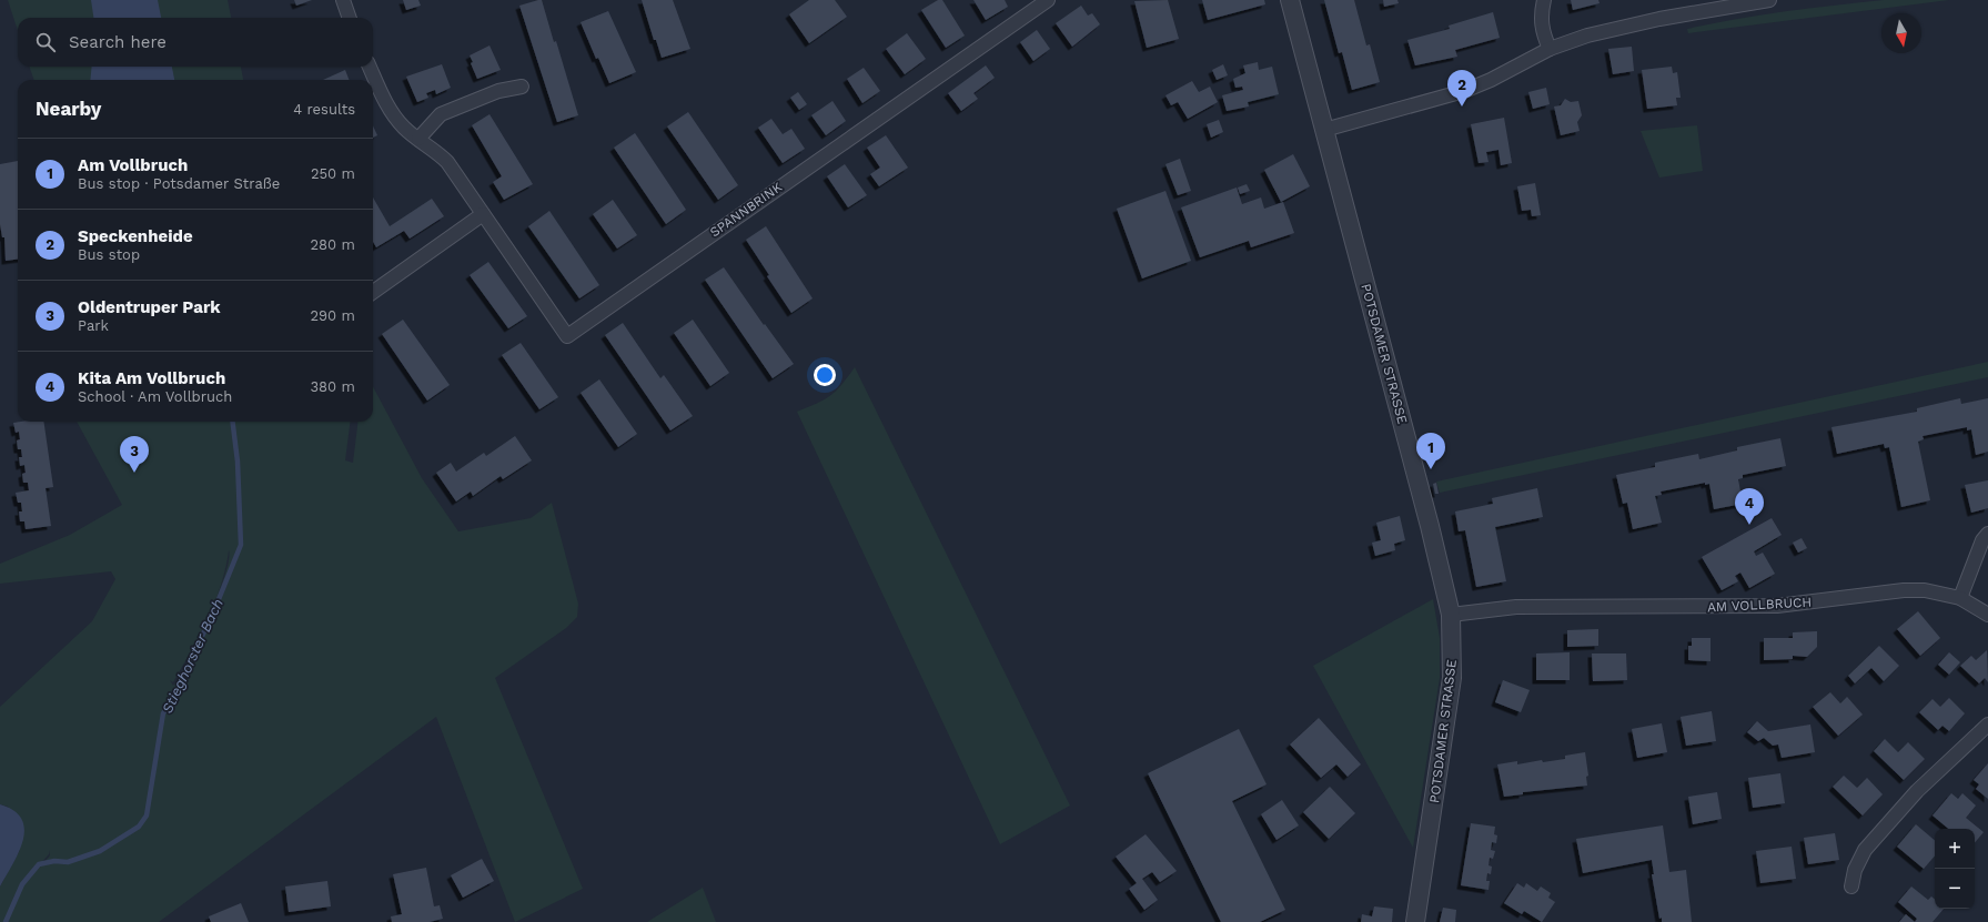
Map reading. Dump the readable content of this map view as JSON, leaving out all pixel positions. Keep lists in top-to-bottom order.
{
  "streets": {
    "street": ["SPANNBRINK", "POTSDAMER STRASSE", "AM VOLLBRUCH"]
  },
  "crossings": [
    ["POTSDAMER STRASSE", "AM VOLLBRUCH"]
  ],
  "water": ["Stieghorster Bach"],
  "north": "bottom",
  "page": {
    "search": "Search here",
    "pins": [
      "2",
      "1",
      "3",
      "4"
    ],
    "heading": ["Nearby", "4 results"],
    "list": [
      {
        "mark": "1",
        "name": "Am Vollbruch",
        "note": "Bus stop · Potsdamer Straße",
        "value": "250 m"
      },
      {
        "mark": "2",
        "name": "Speckenheide",
        "note": "Bus stop",
        "value": "280 m"
      },
      {
        "mark": "3",
        "name": "Oldentruper Park",
        "note": "Park",
        "value": "290 m"
      },
      {
        "mark": "4",
        "name": "Kita Am Vollbruch",
        "note": "School · Am Vollbruch",
        "value": "380 m"
      }
    ],
    "map_buttons": ["+", "−"]
  }
}
